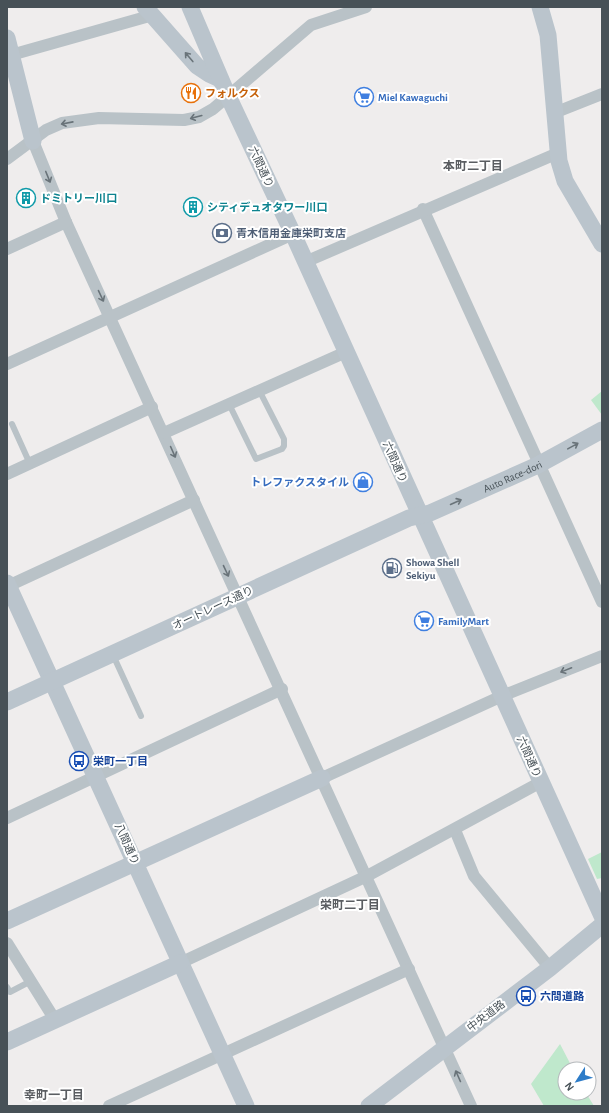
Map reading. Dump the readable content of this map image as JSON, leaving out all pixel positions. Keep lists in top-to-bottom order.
{
  "streets": {
    "street": [
      "六間通り",
      "Auto Race-dori",
      "オートレース通り",
      "八間通り",
      "中央道路"
    ]
  },
  "crossings": [
    ["六間通り", "Auto Race-dori"],
    ["六間通り", "オートレース通り"],
    ["Auto Race-dori", "オートレース通り"],
    ["オートレース通り", "八間通り"]
  ],
  "one_way": ["Auto Race-dori"],
  "districts": ["本町二丁目", "栄町二丁目", "幸町一丁目"],
  "places": {
    "restaurant": ["フォルクス"],
    "supermarket": ["Miel Kawaguchi", "FamilyMart"],
    "building": ["ドミトリー川口", "シティデュオタワー川口"],
    "bank": ["青木信用金庫栄町支店"],
    "shop": ["トレファクスタイル"],
    "fuel station": ["Showa Shell Sekiyu"],
    "bus stop": ["栄町一丁目", "六間道路"]
  },
  "north": "bottom left"
}
